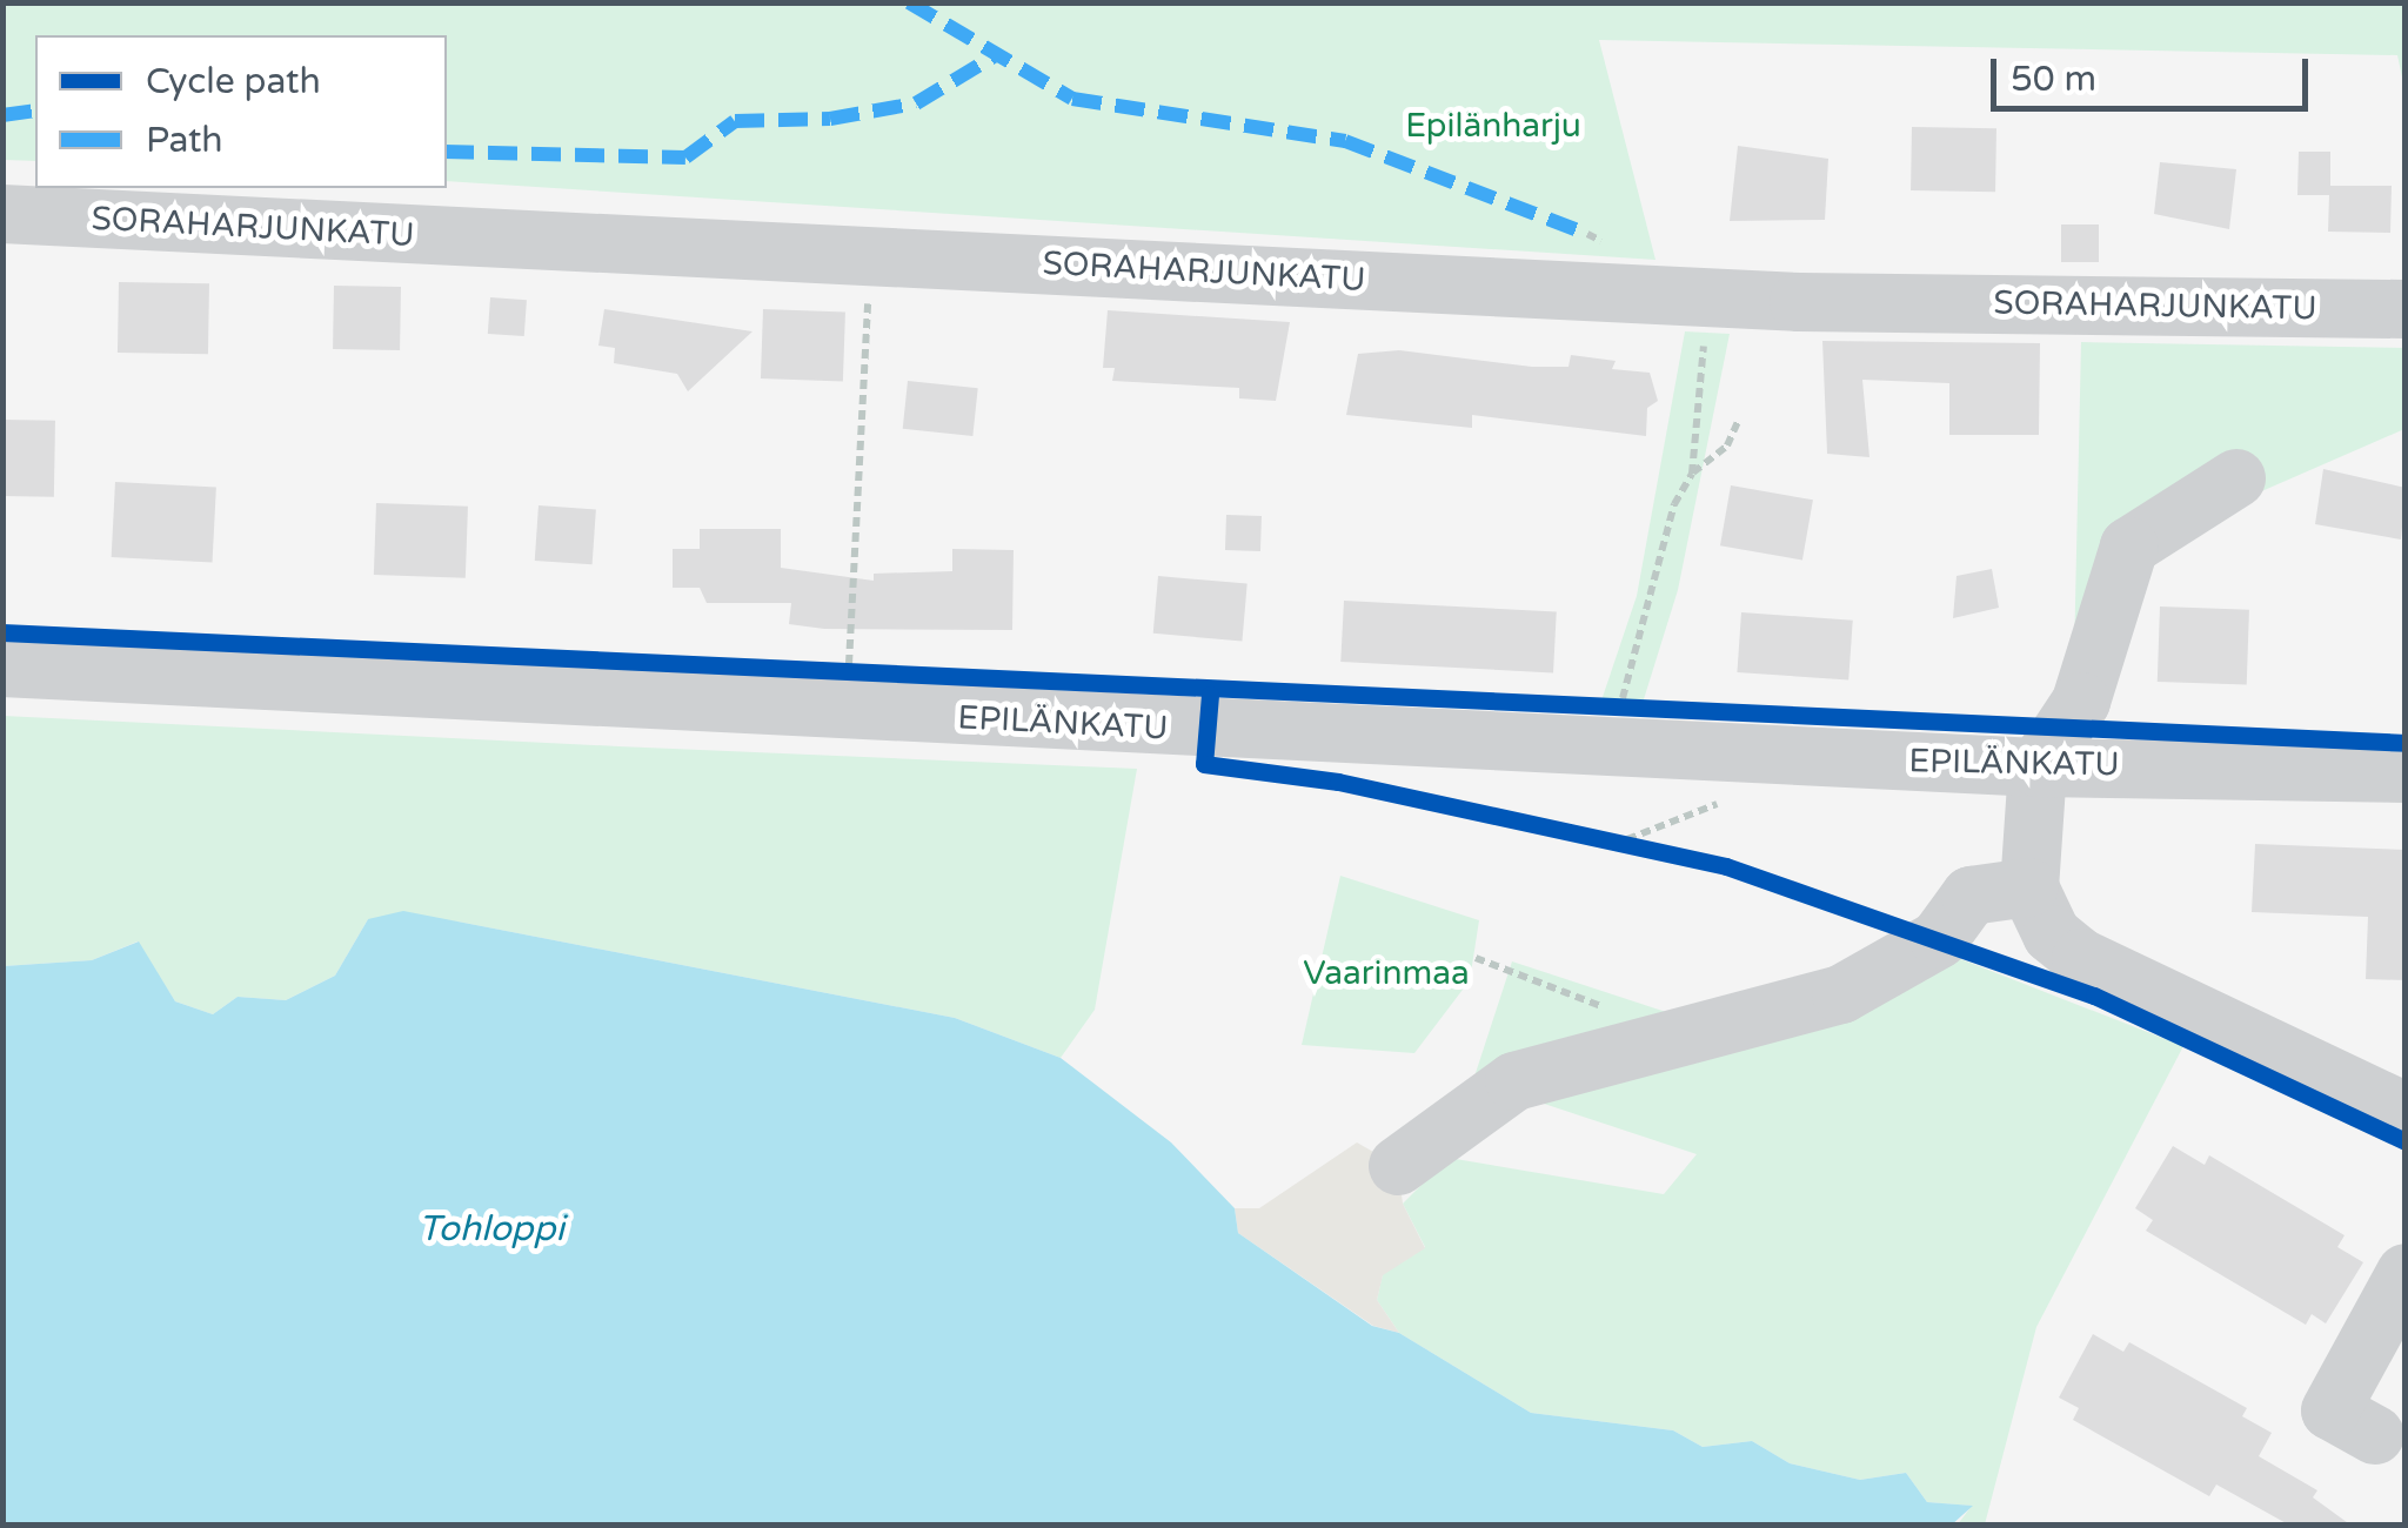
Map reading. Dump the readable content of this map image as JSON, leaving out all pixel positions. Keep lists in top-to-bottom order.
{
  "streets": {
    "street": ["SORAHARJUNKATU", "EPILÄNKATU"]
  },
  "water": ["Tohloppi"],
  "parks": ["Epilänharju", "Vaarinmaa"],
  "legend": ["Cycle path", "Path"],
  "scale_bar": "50 m"
}
